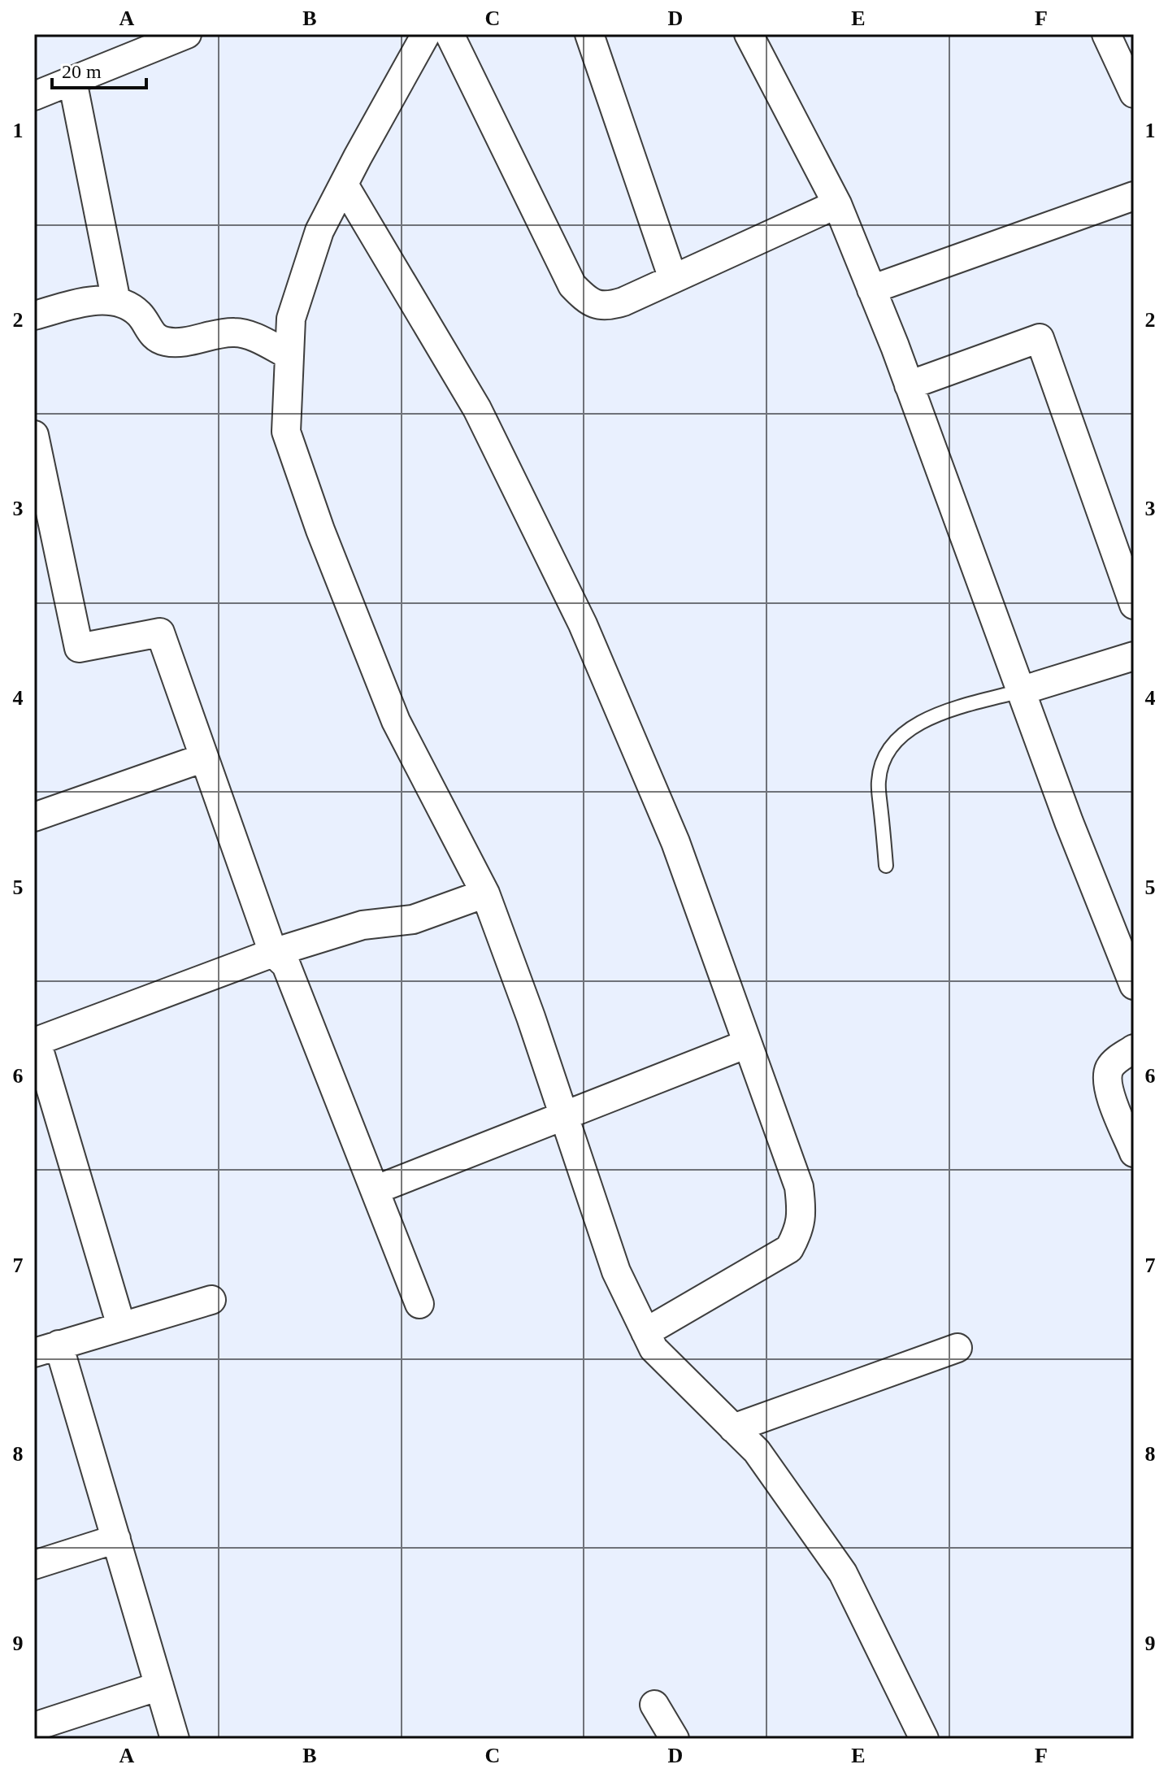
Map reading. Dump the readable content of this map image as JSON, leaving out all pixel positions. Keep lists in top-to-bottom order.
{
  "scale_bar": "20 m",
  "grid": {
    "columns": [
      "A",
      "B",
      "C",
      "D",
      "E",
      "F"
    ],
    "rows": [
      "1",
      "2",
      "3",
      "4",
      "5",
      "6",
      "7",
      "8",
      "9"
    ]
  }
}
